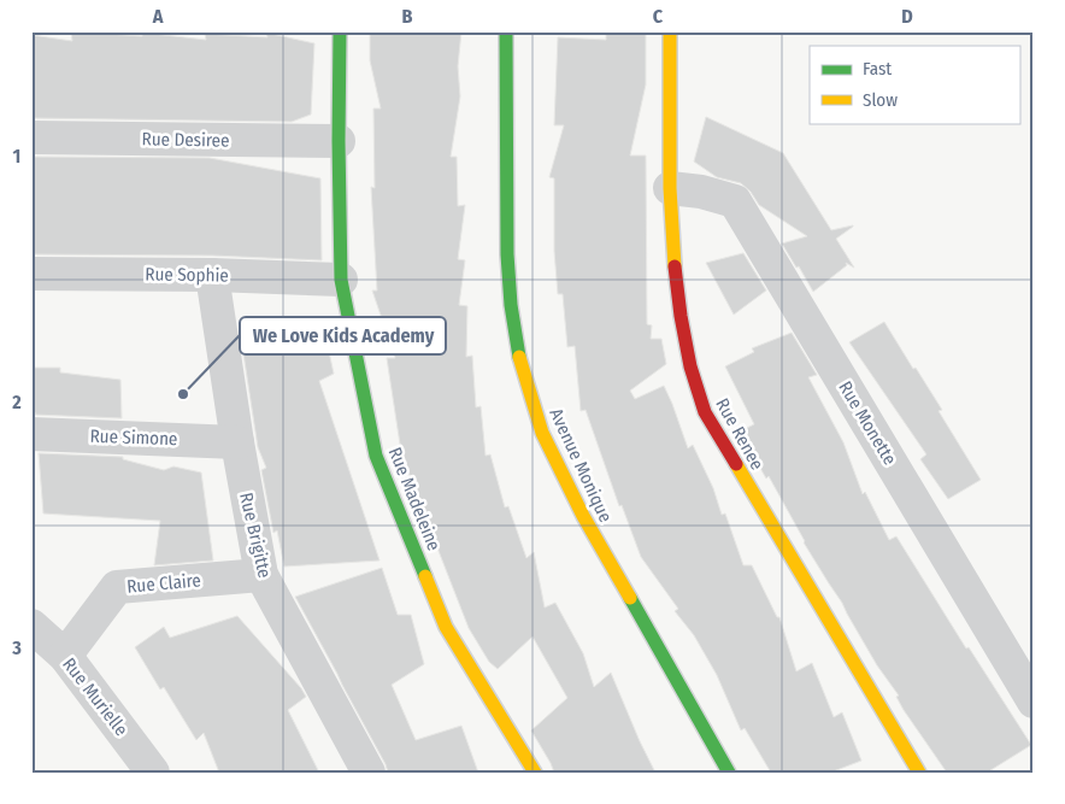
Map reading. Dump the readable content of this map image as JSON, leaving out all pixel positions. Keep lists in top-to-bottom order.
{
  "streets": {
    "street": [
      "Rue Desiree",
      "Rue Sophie",
      "Rue Monette",
      "Rue Renee",
      "Rue Simone",
      "Avenue Monique",
      "Rue Madeleine",
      "Rue Brigitte",
      "Rue Claire",
      "Rue Murielle"
    ]
  },
  "crossings": [
    ["Rue Desiree", "Rue Madeleine"],
    ["Rue Sophie", "Rue Madeleine"],
    ["Rue Sophie", "Rue Brigitte"],
    ["Rue Monette", "Rue Renee"],
    ["Rue Simone", "Rue Brigitte"],
    ["Rue Brigitte", "Rue Claire"],
    ["Rue Claire", "Rue Murielle"]
  ],
  "places": ["We Love Kids Academy"],
  "legend": ["Fast", "Slow"],
  "grid": {
    "columns": [
      "A",
      "B",
      "C",
      "D"
    ],
    "rows": ["1", "2", "3"]
  }
}
